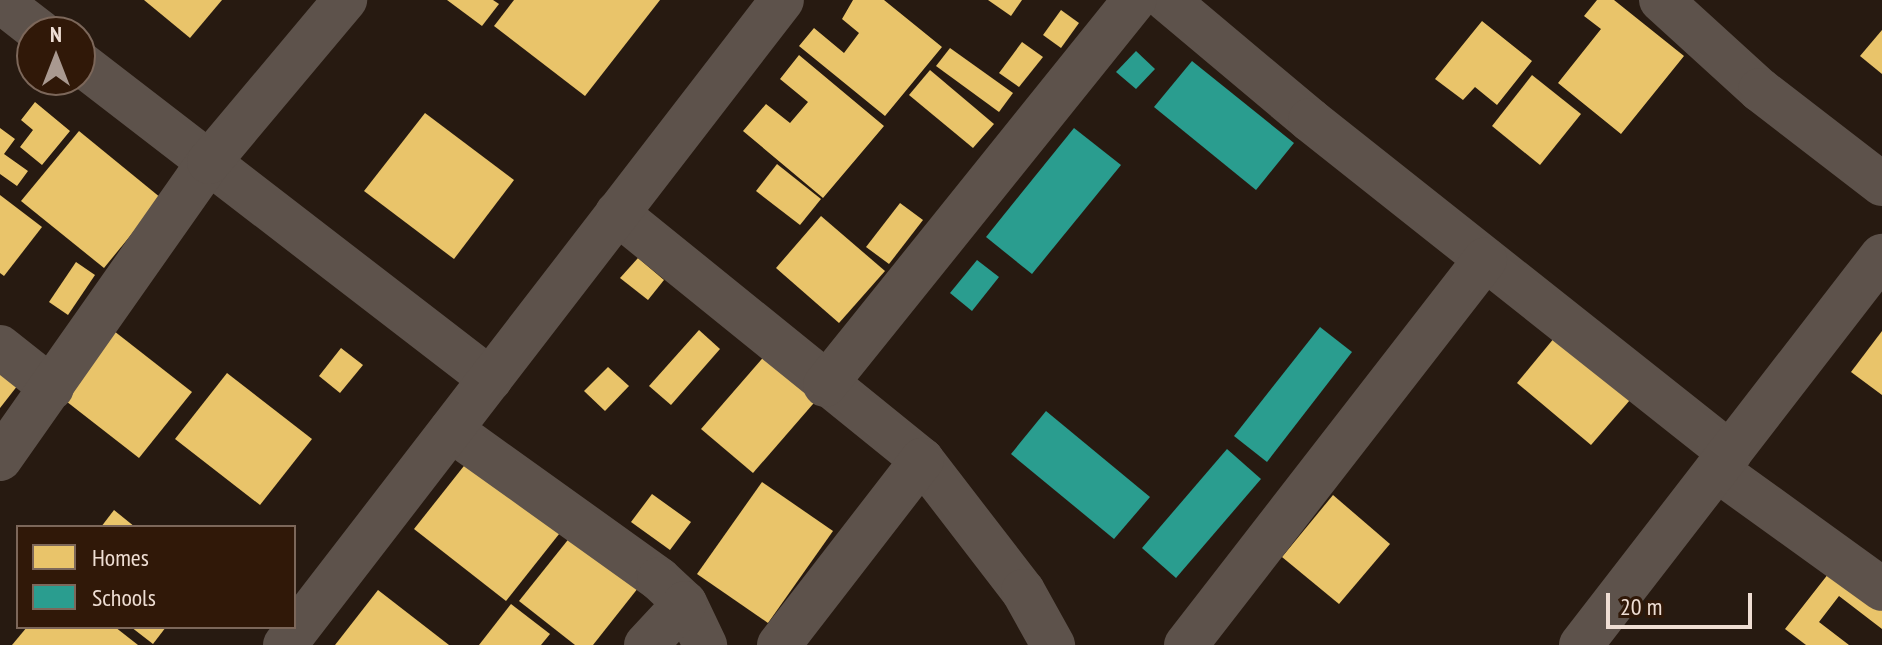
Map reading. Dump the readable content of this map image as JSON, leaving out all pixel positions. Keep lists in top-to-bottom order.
{
  "legend": ["Homes", "Schools"],
  "scale_bar": "20 m",
  "north": "top"
}
